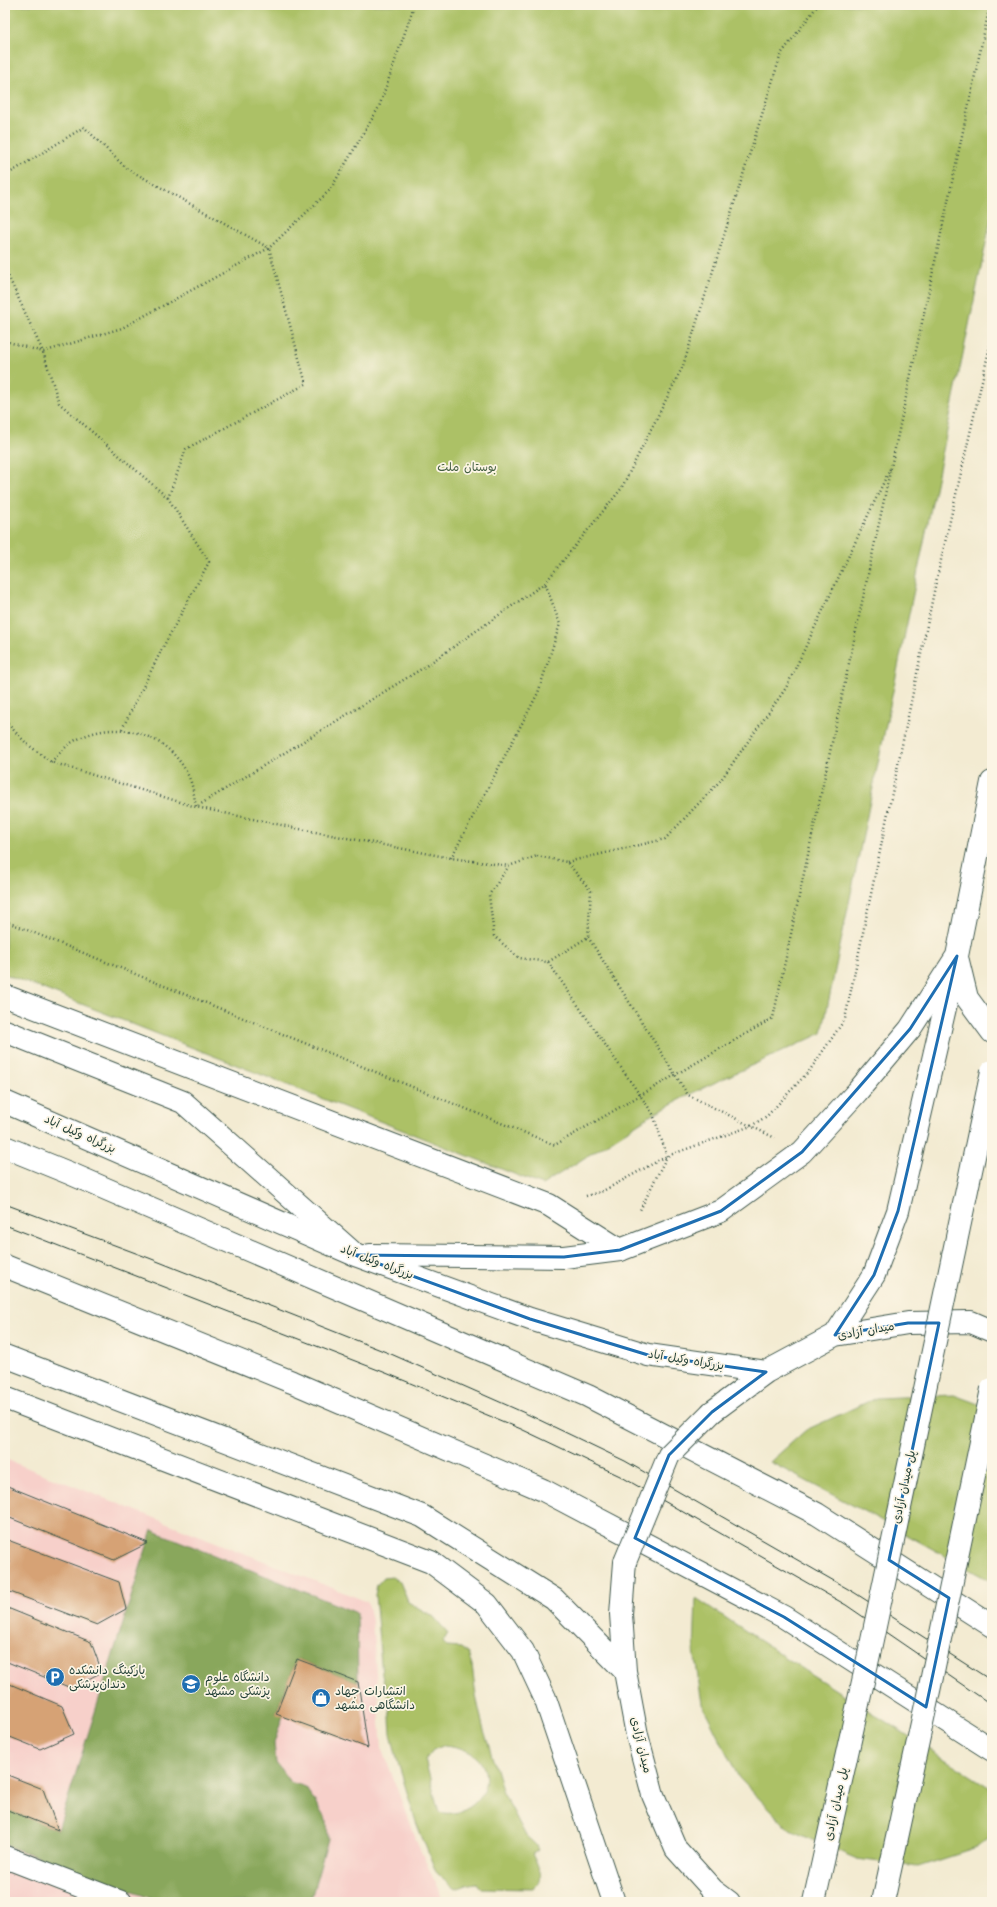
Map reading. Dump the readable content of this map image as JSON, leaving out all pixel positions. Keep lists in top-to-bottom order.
{
  "streets": {
    "main road": ["بزرگراه وکیل آباد", "میدان آزادی", "پل میدان آزادی"]
  },
  "crossings": [
    ["بزرگراه وکیل آباد", "میدان آزادی"]
  ],
  "parks": ["بوستان ملت"],
  "places": {
    "parking": ["پارکینگ دانشکده دندان‌پزشکی"],
    "school or university": ["دانشگاه علوم پزشکی مشهد"],
    "shop": ["انتشارات جهاد دانشگاهی مشهد"]
  }
}
